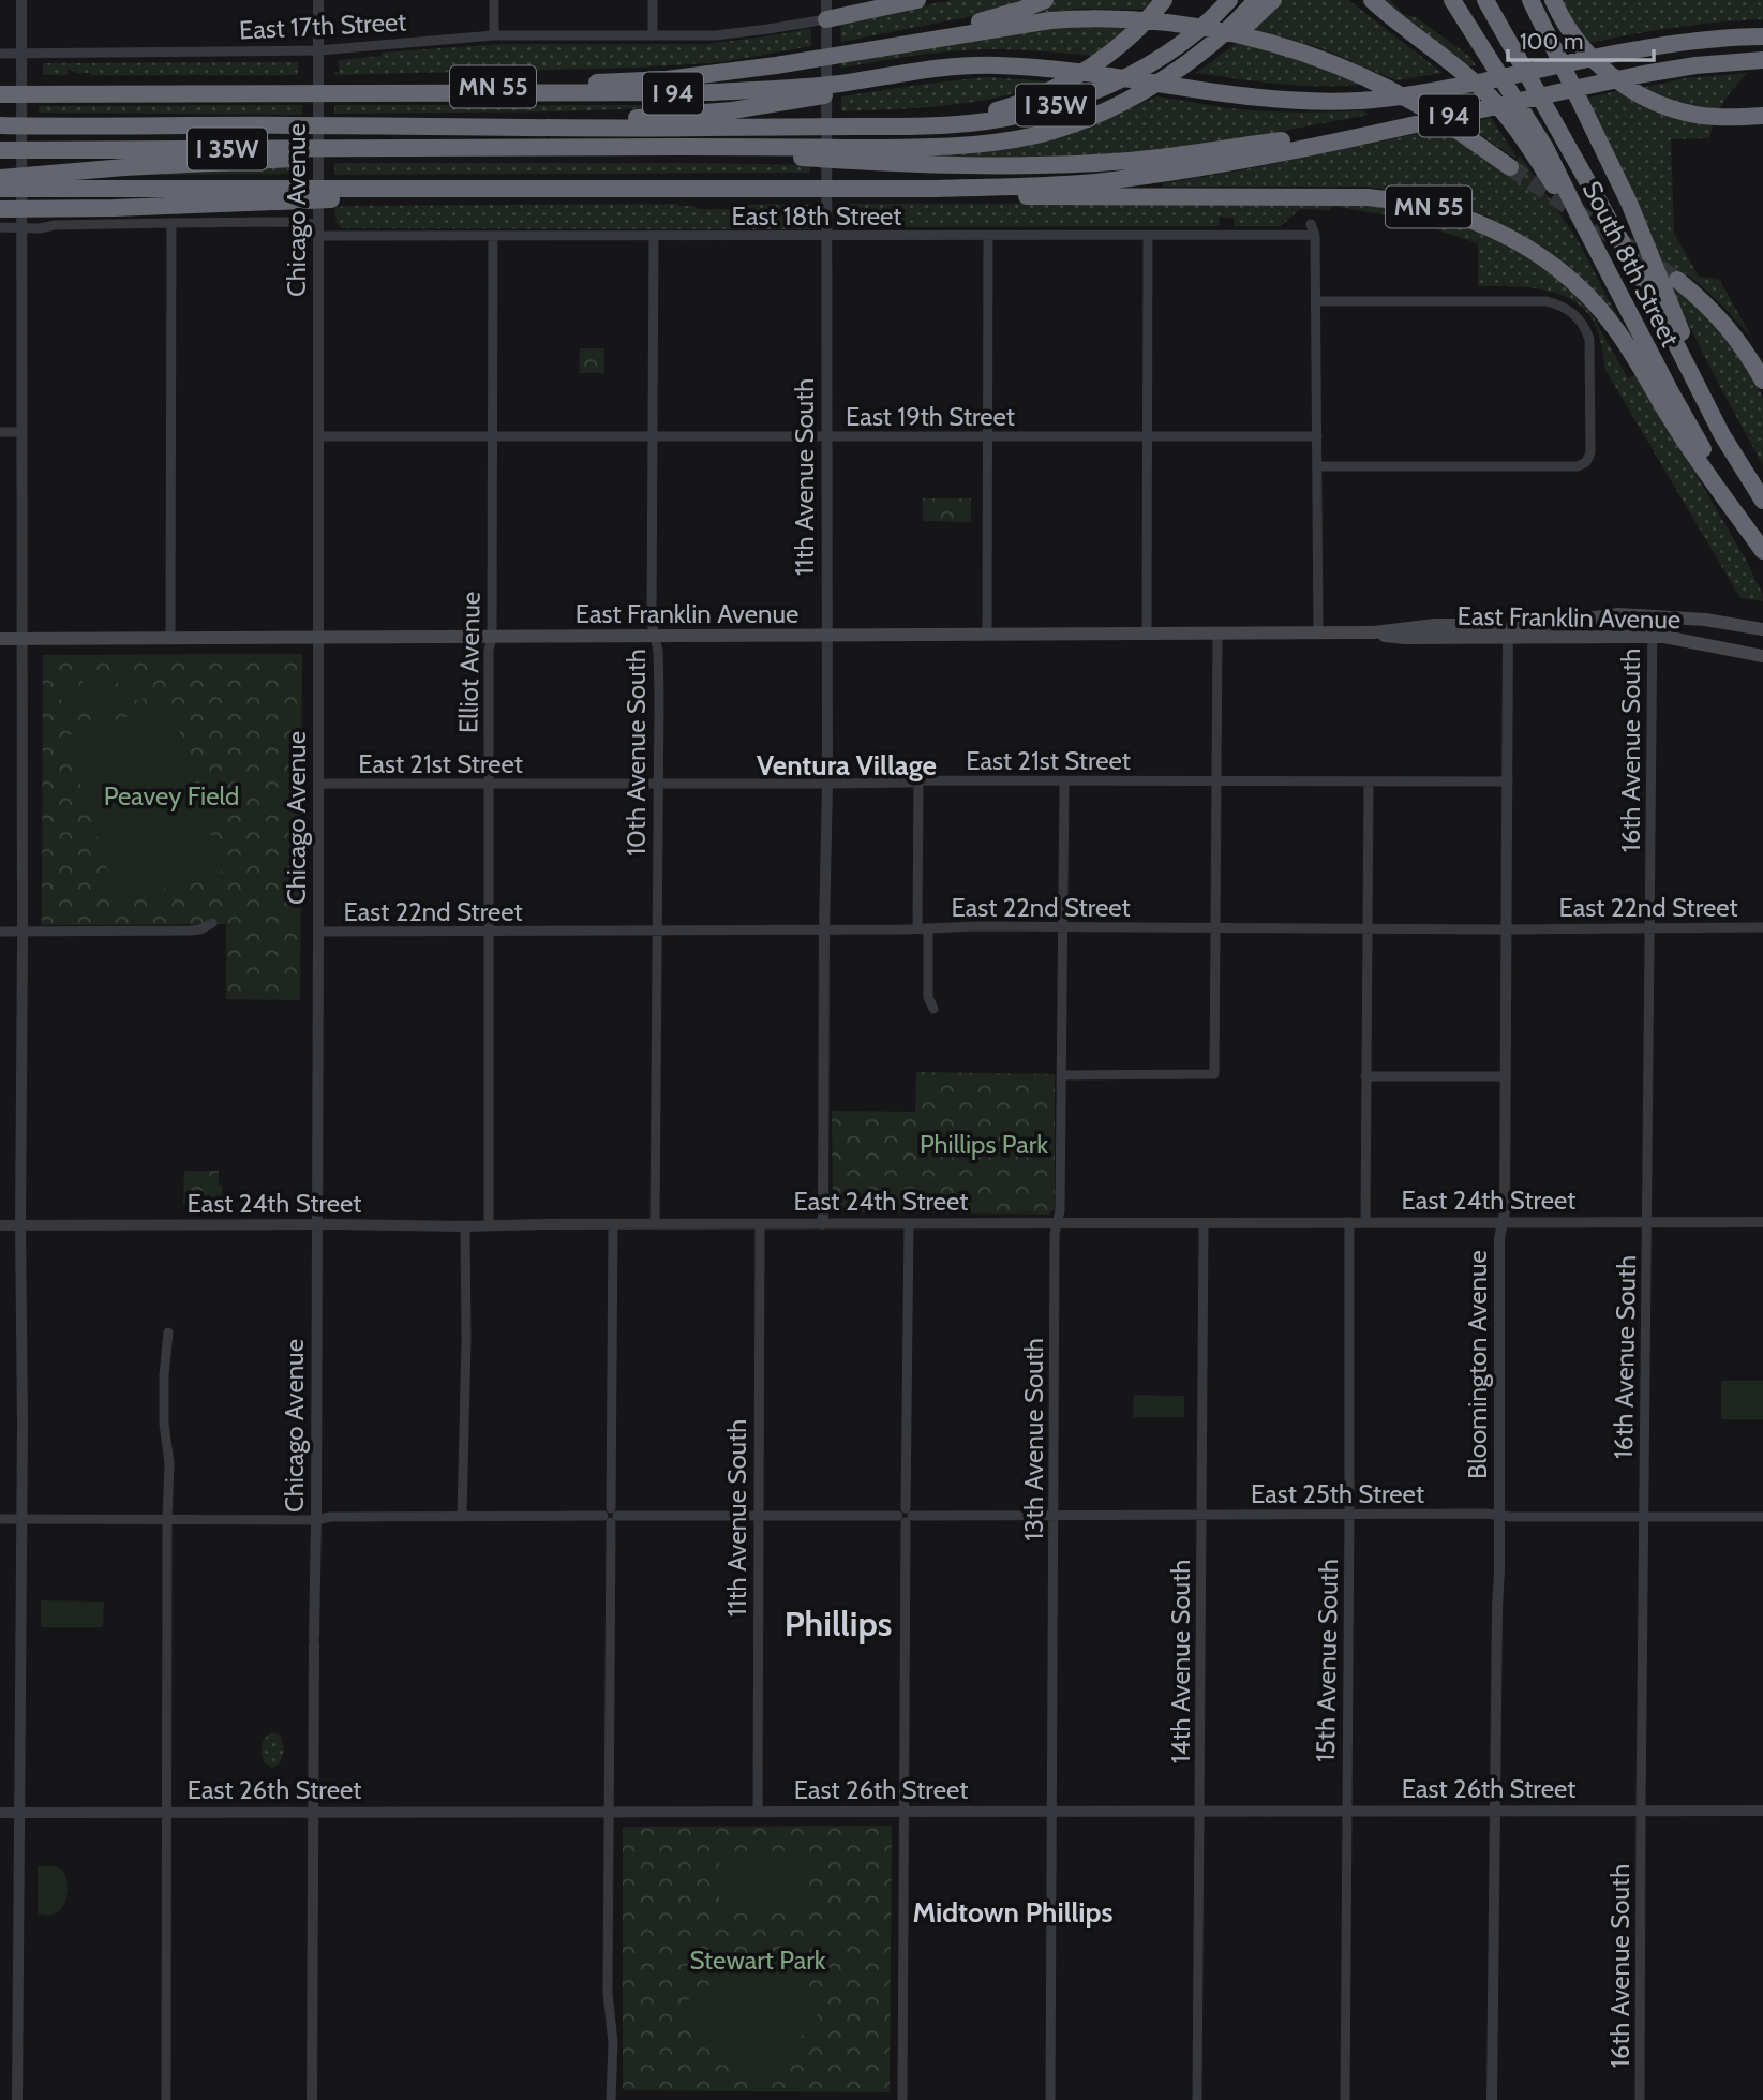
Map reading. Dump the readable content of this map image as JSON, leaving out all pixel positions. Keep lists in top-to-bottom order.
{
  "streets": {
    "highway": [
      "MN 55",
      "I 94",
      "I 35W",
      "South 8th Street"
    ],
    "main road": ["East Franklin Avenue"],
    "street": [
      "East 17th Street",
      "Chicago Avenue",
      "East 18th Street",
      "East 19th Street",
      "11th Avenue South",
      "Elliot Avenue",
      "16th Avenue South",
      "10th Avenue South",
      "East 21st Street",
      "East 22nd Street",
      "East 24th Street",
      "Bloomington Avenue",
      "13th Avenue South",
      "East 25th Street",
      "15th Avenue South",
      "14th Avenue South",
      "East 26th Street"
    ]
  },
  "crossings": [
    ["East 17th Street", "Chicago Avenue"],
    ["East 17th Street", "11th Avenue South"],
    ["MN 55", "I 94"],
    ["MN 55", "South 8th Street"],
    ["Chicago Avenue", "East 18th Street"],
    ["Chicago Avenue", "East 19th Street"],
    ["Chicago Avenue", "East Franklin Avenue"],
    ["Chicago Avenue", "East 21st Street"],
    ["Chicago Avenue", "East 22nd Street"],
    ["Chicago Avenue", "East 24th Street"],
    ["Chicago Avenue", "East 25th Street"],
    ["Chicago Avenue", "East 26th Street"],
    ["East 18th Street", "11th Avenue South"],
    ["East 18th Street", "Elliot Avenue"],
    ["East 18th Street", "10th Avenue South"],
    ["East 19th Street", "11th Avenue South"],
    ["East 19th Street", "Elliot Avenue"],
    ["East 19th Street", "10th Avenue South"],
    ["11th Avenue South", "East Franklin Avenue"],
    ["11th Avenue South", "East 21st Street"],
    ["11th Avenue South", "East 22nd Street"],
    ["11th Avenue South", "East 24th Street"],
    ["11th Avenue South", "East 25th Street"],
    ["11th Avenue South", "East 26th Street"],
    ["East Franklin Avenue", "Elliot Avenue"],
    ["East Franklin Avenue", "16th Avenue South"],
    ["East Franklin Avenue", "10th Avenue South"],
    ["East Franklin Avenue", "Bloomington Avenue"],
    ["Elliot Avenue", "East 21st Street"],
    ["Elliot Avenue", "East 22nd Street"],
    ["Elliot Avenue", "East 24th Street"],
    ["16th Avenue South", "East 22nd Street"],
    ["16th Avenue South", "East 24th Street"],
    ["16th Avenue South", "East 25th Street"],
    ["16th Avenue South", "East 26th Street"],
    ["10th Avenue South", "East 21st Street"],
    ["10th Avenue South", "East 22nd Street"],
    ["10th Avenue South", "East 24th Street"],
    ["East 21st Street", "Bloomington Avenue"],
    ["East 21st Street", "13th Avenue South"],
    ["East 22nd Street", "Bloomington Avenue"],
    ["East 22nd Street", "13th Avenue South"],
    ["East 24th Street", "Bloomington Avenue"],
    ["East 24th Street", "13th Avenue South"],
    ["East 24th Street", "15th Avenue South"],
    ["East 24th Street", "14th Avenue South"],
    ["Bloomington Avenue", "East 25th Street"],
    ["Bloomington Avenue", "East 26th Street"],
    ["13th Avenue South", "East 25th Street"],
    ["13th Avenue South", "East 26th Street"],
    ["East 25th Street", "15th Avenue South"],
    ["East 25th Street", "14th Avenue South"],
    ["15th Avenue South", "East 26th Street"],
    ["14th Avenue South", "East 26th Street"]
  ],
  "districts": ["Ventura Village", "Phillips", "Midtown Phillips"],
  "parks": ["Peavey Field", "Phillips Park", "Stewart Park"],
  "scale_bar": "100 m"
}
